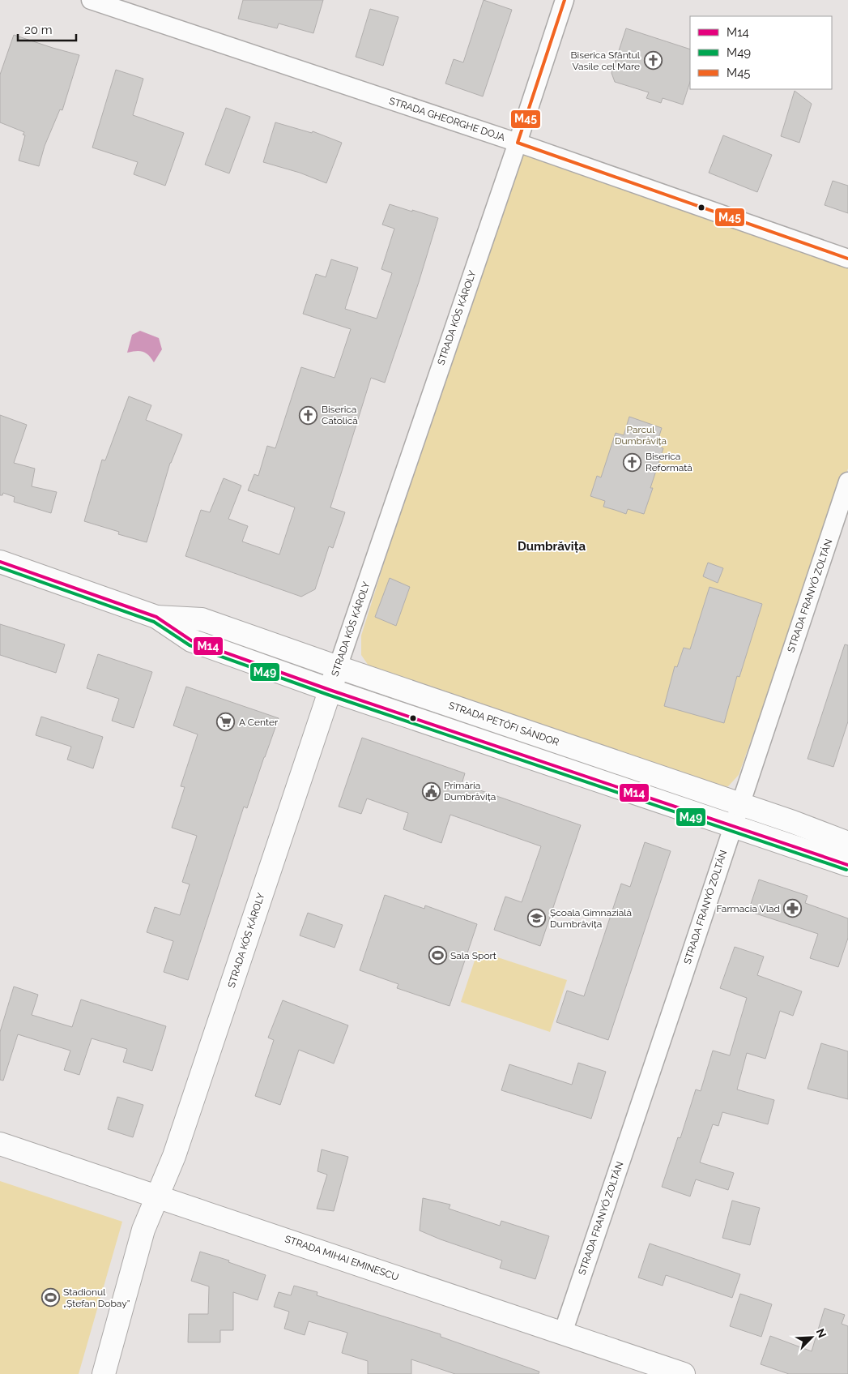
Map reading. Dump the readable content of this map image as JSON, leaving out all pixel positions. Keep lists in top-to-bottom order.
{
  "streets": {
    "main road": ["STRADA KÓS KÁROLY", "STRADA PETŐFI SÁNDOR", "STRADA MIHAI EMINESCU"],
    "street": ["STRADA GHEORGHE DOJA", "STRADA FRANYÓ ZOLTÁN"]
  },
  "crossings": [
    ["STRADA GHEORGHE DOJA", "STRADA KÓS KÁROLY"],
    ["STRADA KÓS KÁROLY", "STRADA PETŐFI SÁNDOR"],
    ["STRADA KÓS KÁROLY", "STRADA MIHAI EMINESCU"],
    ["STRADA FRANYÓ ZOLTÁN", "STRADA PETŐFI SÁNDOR"],
    ["STRADA FRANYÓ ZOLTÁN", "STRADA MIHAI EMINESCU"]
  ],
  "districts": ["Dumbrăvița"],
  "parks": ["Parcul Dumbrăvița"],
  "places": {
    "church": ["Biserica Sfântul Vasile cel Mare", "Biserica Catolică", "Biserica Reformată"],
    "supermarket": ["A Center"],
    "public building": ["Primăria Dumbrăvița"],
    "pharmacy": ["Farmacia Vlad"],
    "school or university": ["Școala Gimnazială Dumbrăvița"],
    "sports": ["Sala Sport", "Stadionul „Ștefan Dobay”"]
  },
  "lines": ["transit line M45", "transit line M14", "transit line M49"],
  "legend": ["M14", "M49", "M45"],
  "scale_bar": "20 m",
  "north": "top right"
}
